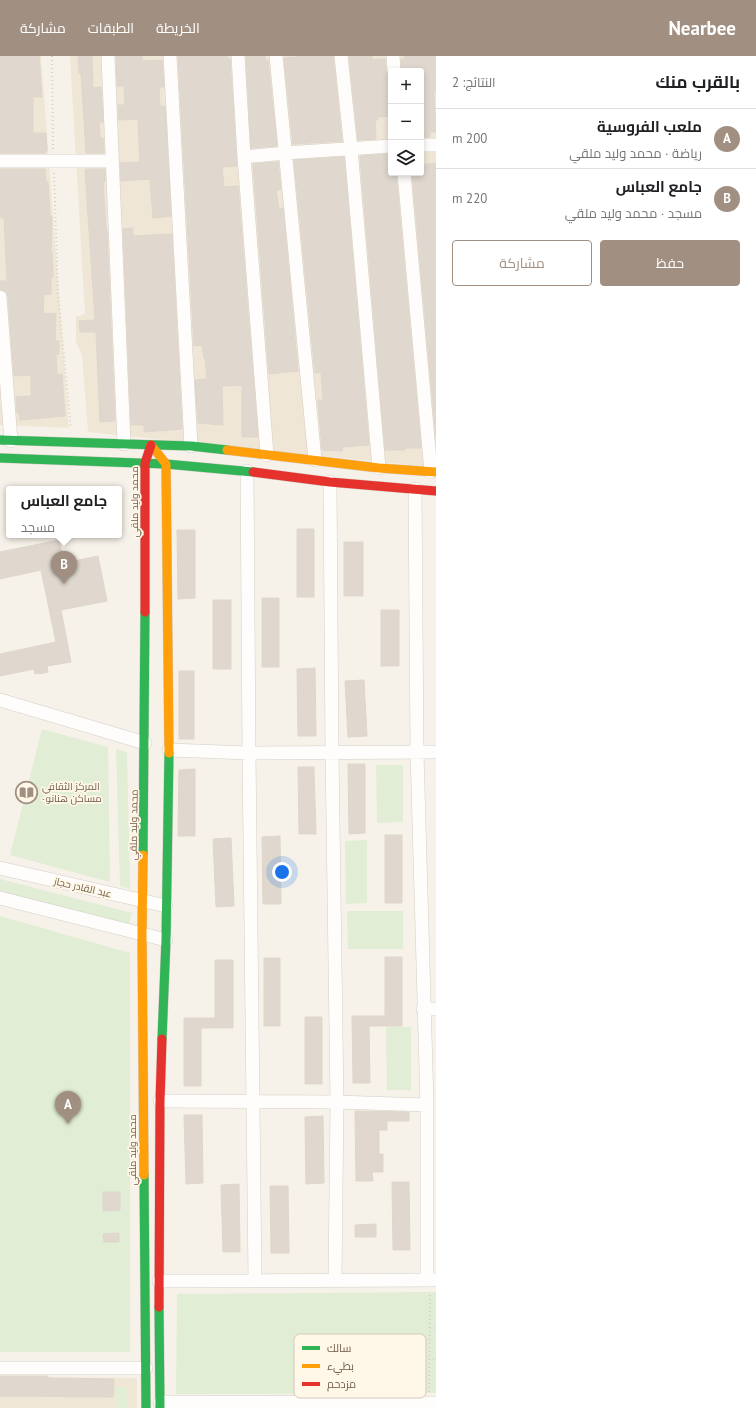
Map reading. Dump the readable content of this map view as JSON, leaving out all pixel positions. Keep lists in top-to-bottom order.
{
  "streets": {
    "street": ["محمد وليد ملقي", "عبد القادر حجاز"]
  },
  "crossings": [
    ["محمد وليد ملقي", "عبد القادر حجاز"]
  ],
  "places": {
    "library": ["المركز الثقافي -مساكن هنانو"]
  },
  "legend": ["سالك", "بطيء", "مزدحم"],
  "page": {
    "header": "Nearbee",
    "nav": ["الخريطة", "الطبقات", "مشاركة"],
    "heading": ["بالقرب منك", "النتائج: 2"],
    "map_buttons": ["+", "−"],
    "list": [
      {
        "mark": "A",
        "name": "ملعب الفروسية",
        "note": "رياضة · محمد وليد ملقي",
        "value": "200 m"
      },
      {
        "mark": "B",
        "name": "جامع العباس",
        "note": "مسجد · محمد وليد ملقي",
        "value": "220 m"
      }
    ],
    "buttons": ["حفظ", "مشاركة"],
    "popup": ["جامع العباس", "مسجد"],
    "pins": ["B", "A"]
  }
}
